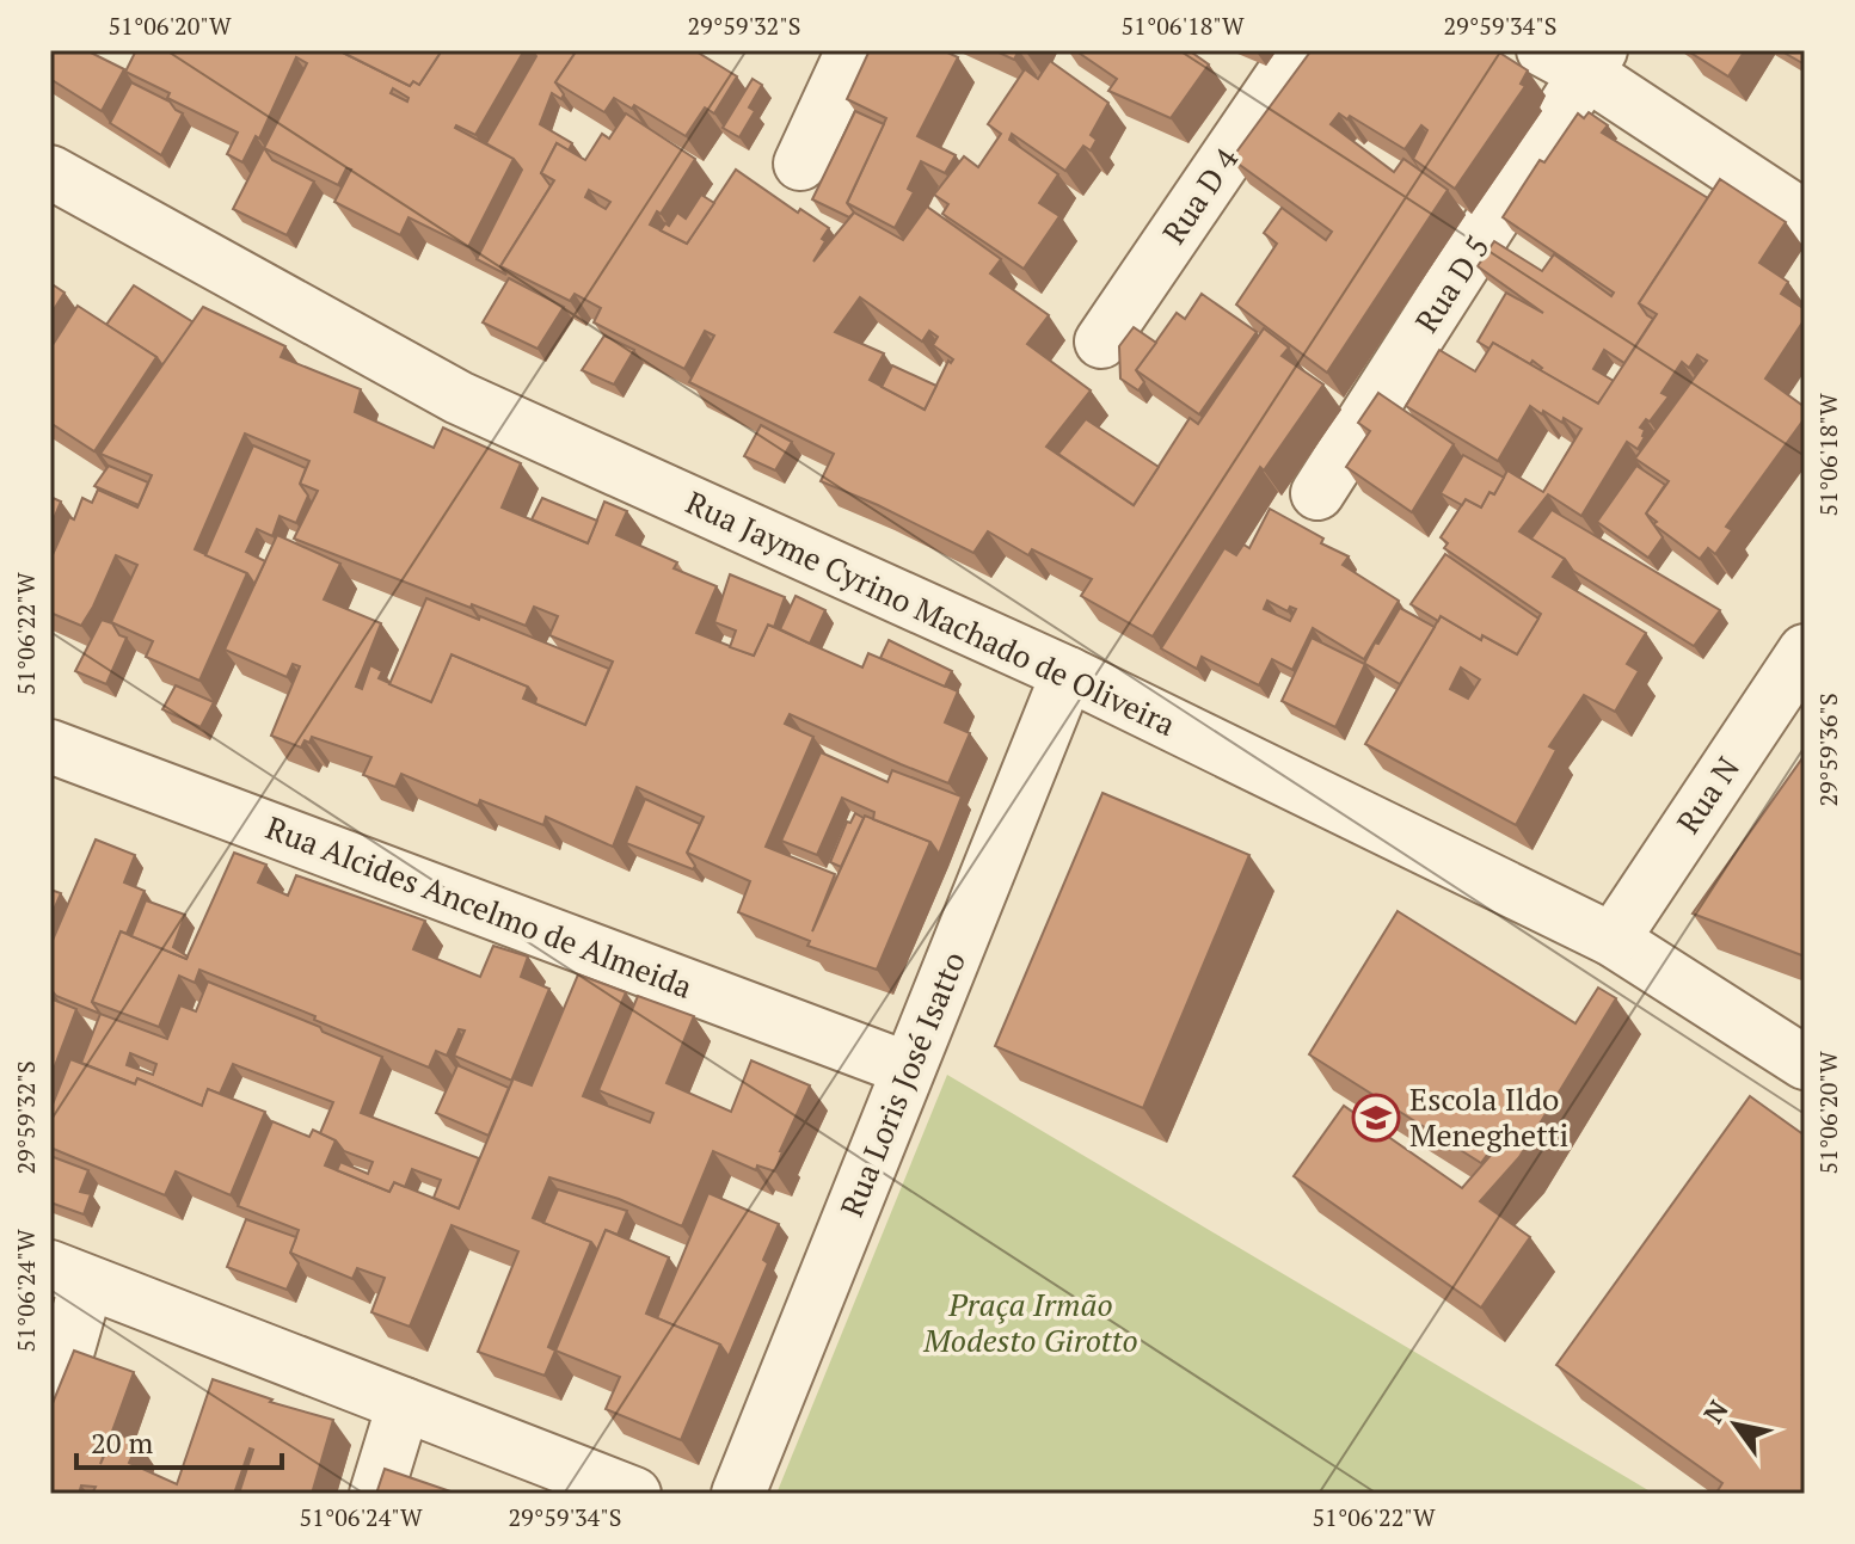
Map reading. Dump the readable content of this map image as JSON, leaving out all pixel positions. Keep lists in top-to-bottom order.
{
  "streets": {
    "street": [
      "Rua D 4",
      "Rua D 5",
      "Rua Jayme Cyrino Machado de Oliveira",
      "Rua N",
      "Rua Alcides Ancelmo de Almeida",
      "Rua Loris José Isatto"
    ]
  },
  "crossings": [
    ["Rua Jayme Cyrino Machado de Oliveira", "Rua N"],
    ["Rua Jayme Cyrino Machado de Oliveira", "Rua Loris José Isatto"],
    ["Rua Alcides Ancelmo de Almeida", "Rua Loris José Isatto"]
  ],
  "parks": ["Praça Irmão Modesto Girotto"],
  "places": {
    "school or university": ["Escola Ildo Meneghetti"]
  },
  "scale_bar": "20 m",
  "north": "top left",
  "coordinates": [
    "51°06'20\"W",
    "29°59'32\"S",
    "51°06'18\"W",
    "29°59'34\"S",
    "51°06'22\"W",
    "29°59'36\"S",
    "51°06'24\"W"
  ]
}
